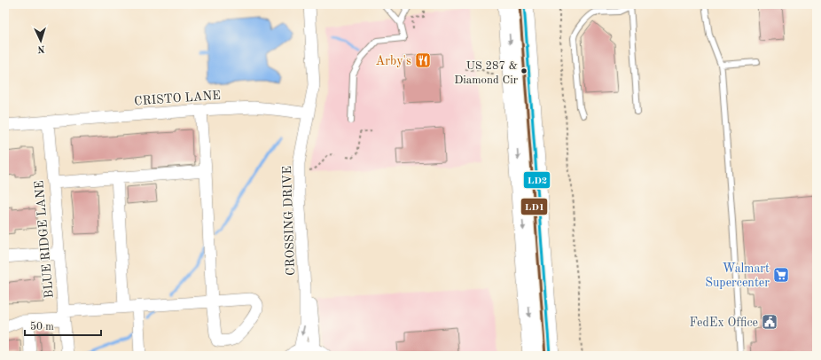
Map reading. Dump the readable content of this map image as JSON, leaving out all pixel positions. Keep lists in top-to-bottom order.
{
  "streets": {
    "street": ["CRISTO LANE", "CROSSING DRIVE", "BLUE RIDGE LANE"]
  },
  "crossings": [
    ["CRISTO LANE", "CROSSING DRIVE"],
    ["CRISTO LANE", "BLUE RIDGE LANE"]
  ],
  "places": {
    "restaurant": ["Arby's"],
    "other": ["US 287 & Diamond Cir"],
    "supermarket": ["Walmart Supercenter"],
    "public building": ["FedEx Office"]
  },
  "lines": ["transit line LD2", "transit line LD1"],
  "scale_bar": "50 m",
  "north": "bottom"
}
